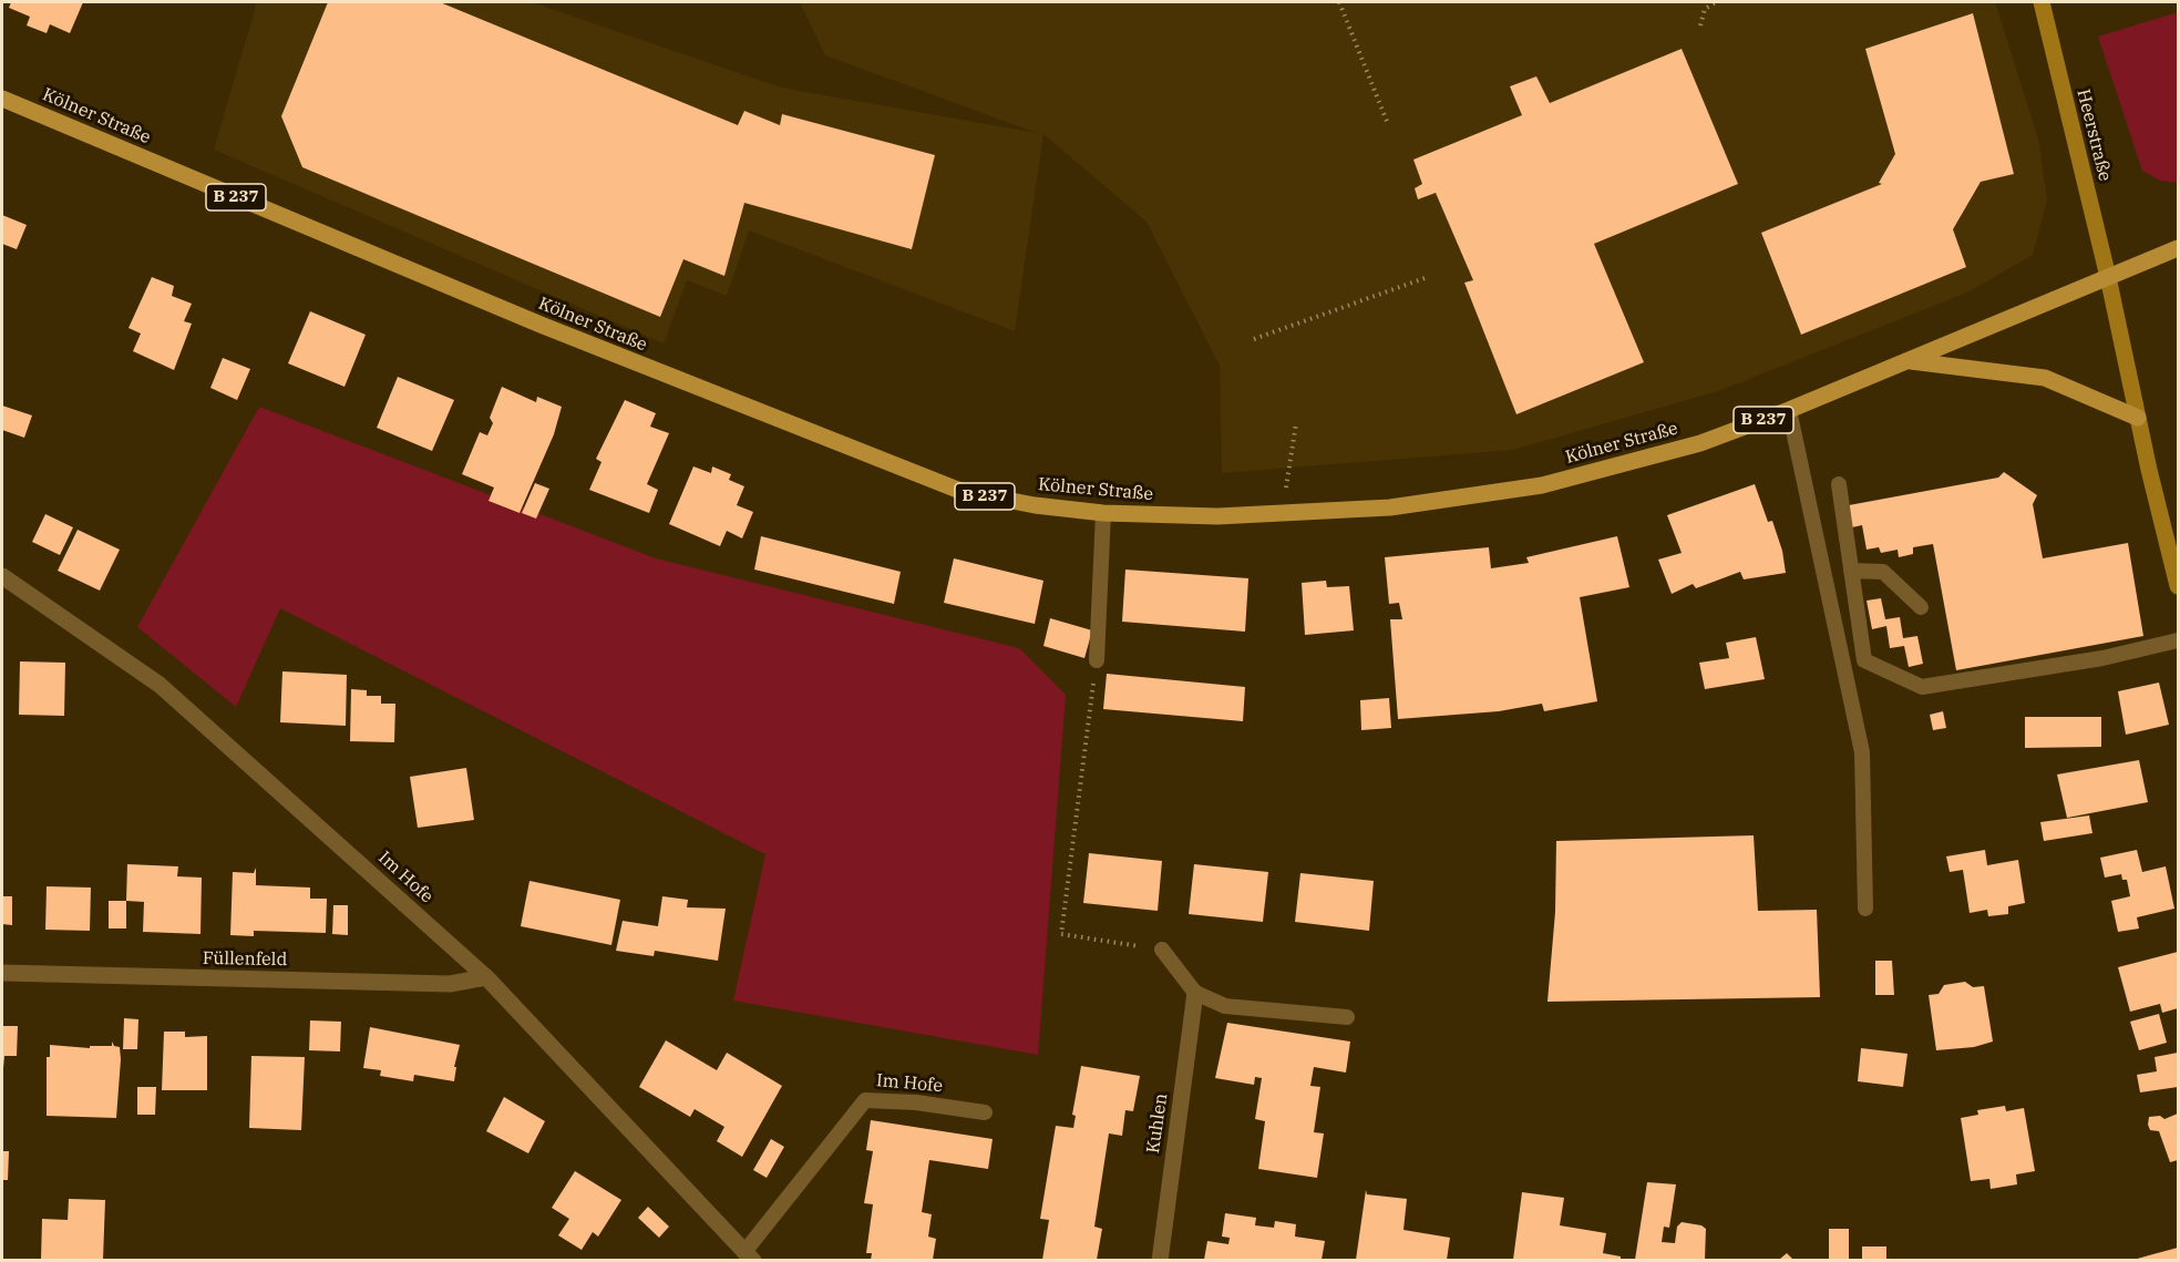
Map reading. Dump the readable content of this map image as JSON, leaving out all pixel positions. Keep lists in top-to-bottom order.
{
  "streets": {
    "main road": ["Kölner Straße", "Heerstraße", "B 237"],
    "street": ["Im Hofe", "Füllenfeld", "Kuhlen"]
  },
  "crossings": [
    ["Kölner Straße", "Heerstraße"],
    ["Im Hofe", "Füllenfeld"]
  ]
}
